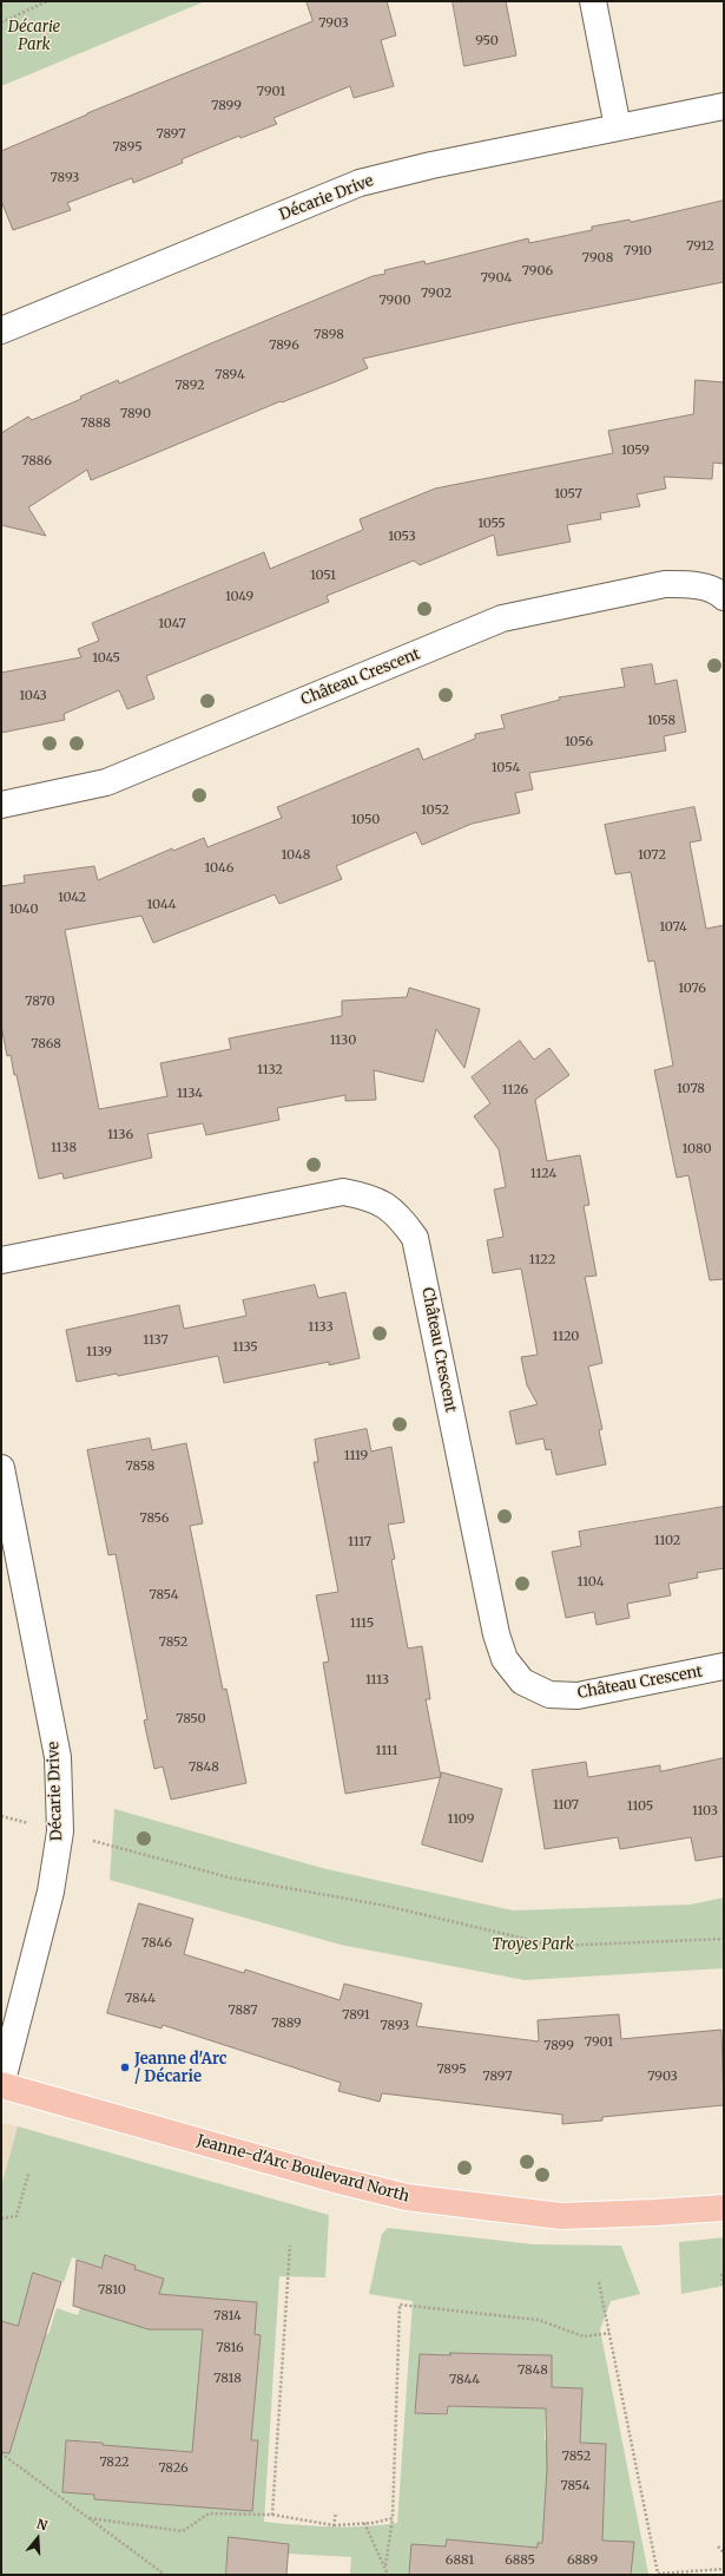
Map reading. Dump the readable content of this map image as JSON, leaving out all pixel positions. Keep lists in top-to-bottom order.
{
  "streets": {
    "main road": ["Jeanne-d'Arc Boulevard North"],
    "street": ["Décarie Drive", "Château Crescent"]
  },
  "crossings": [
    ["Décarie Drive", "Jeanne-d'Arc Boulevard North"]
  ],
  "parks": ["Décarie Park", "Troyes Park"],
  "places": ["Jeanne d'Arc / Décarie"],
  "house_numbers": [
    "7903",
    "950",
    "7901",
    "7899",
    "7897",
    "7895",
    "7893",
    "7912",
    "7910",
    "7908",
    "7906",
    "7904",
    "7902",
    "7900",
    "7898",
    "7896",
    "7894",
    "7892",
    "7890",
    "7888",
    "1059",
    "7886",
    "1057",
    "1055",
    "1053",
    "1051",
    "1049",
    "1047",
    "1045",
    "1043",
    "1058",
    "1056",
    "1054",
    "1052",
    "1050",
    "1048",
    "1072",
    "1046",
    "1042",
    "1044",
    "1040",
    "1074",
    "1076",
    "7870",
    "1130",
    "7868",
    "1132",
    "1078",
    "1126",
    "1134",
    "1136",
    "1138",
    "1080",
    "1124",
    "1122",
    "1133",
    "1120",
    "1137",
    "1135",
    "1139",
    "1119",
    "7858",
    "7856",
    "1102",
    "1117",
    "1104",
    "7854",
    "1115",
    "7852",
    "1113",
    "7850",
    "1111",
    "7848",
    "1107",
    "1105",
    "1103",
    "1109",
    "7846",
    "7844",
    "7887",
    "7891",
    "7889",
    "7893",
    "7901",
    "7899",
    "7895",
    "7897",
    "7903",
    "7810",
    "7814",
    "7816",
    "7848",
    "7818",
    "7844",
    "7852",
    "7822",
    "7826",
    "7854",
    "6881",
    "6885",
    "6889"
  ],
  "north": "top"
}
